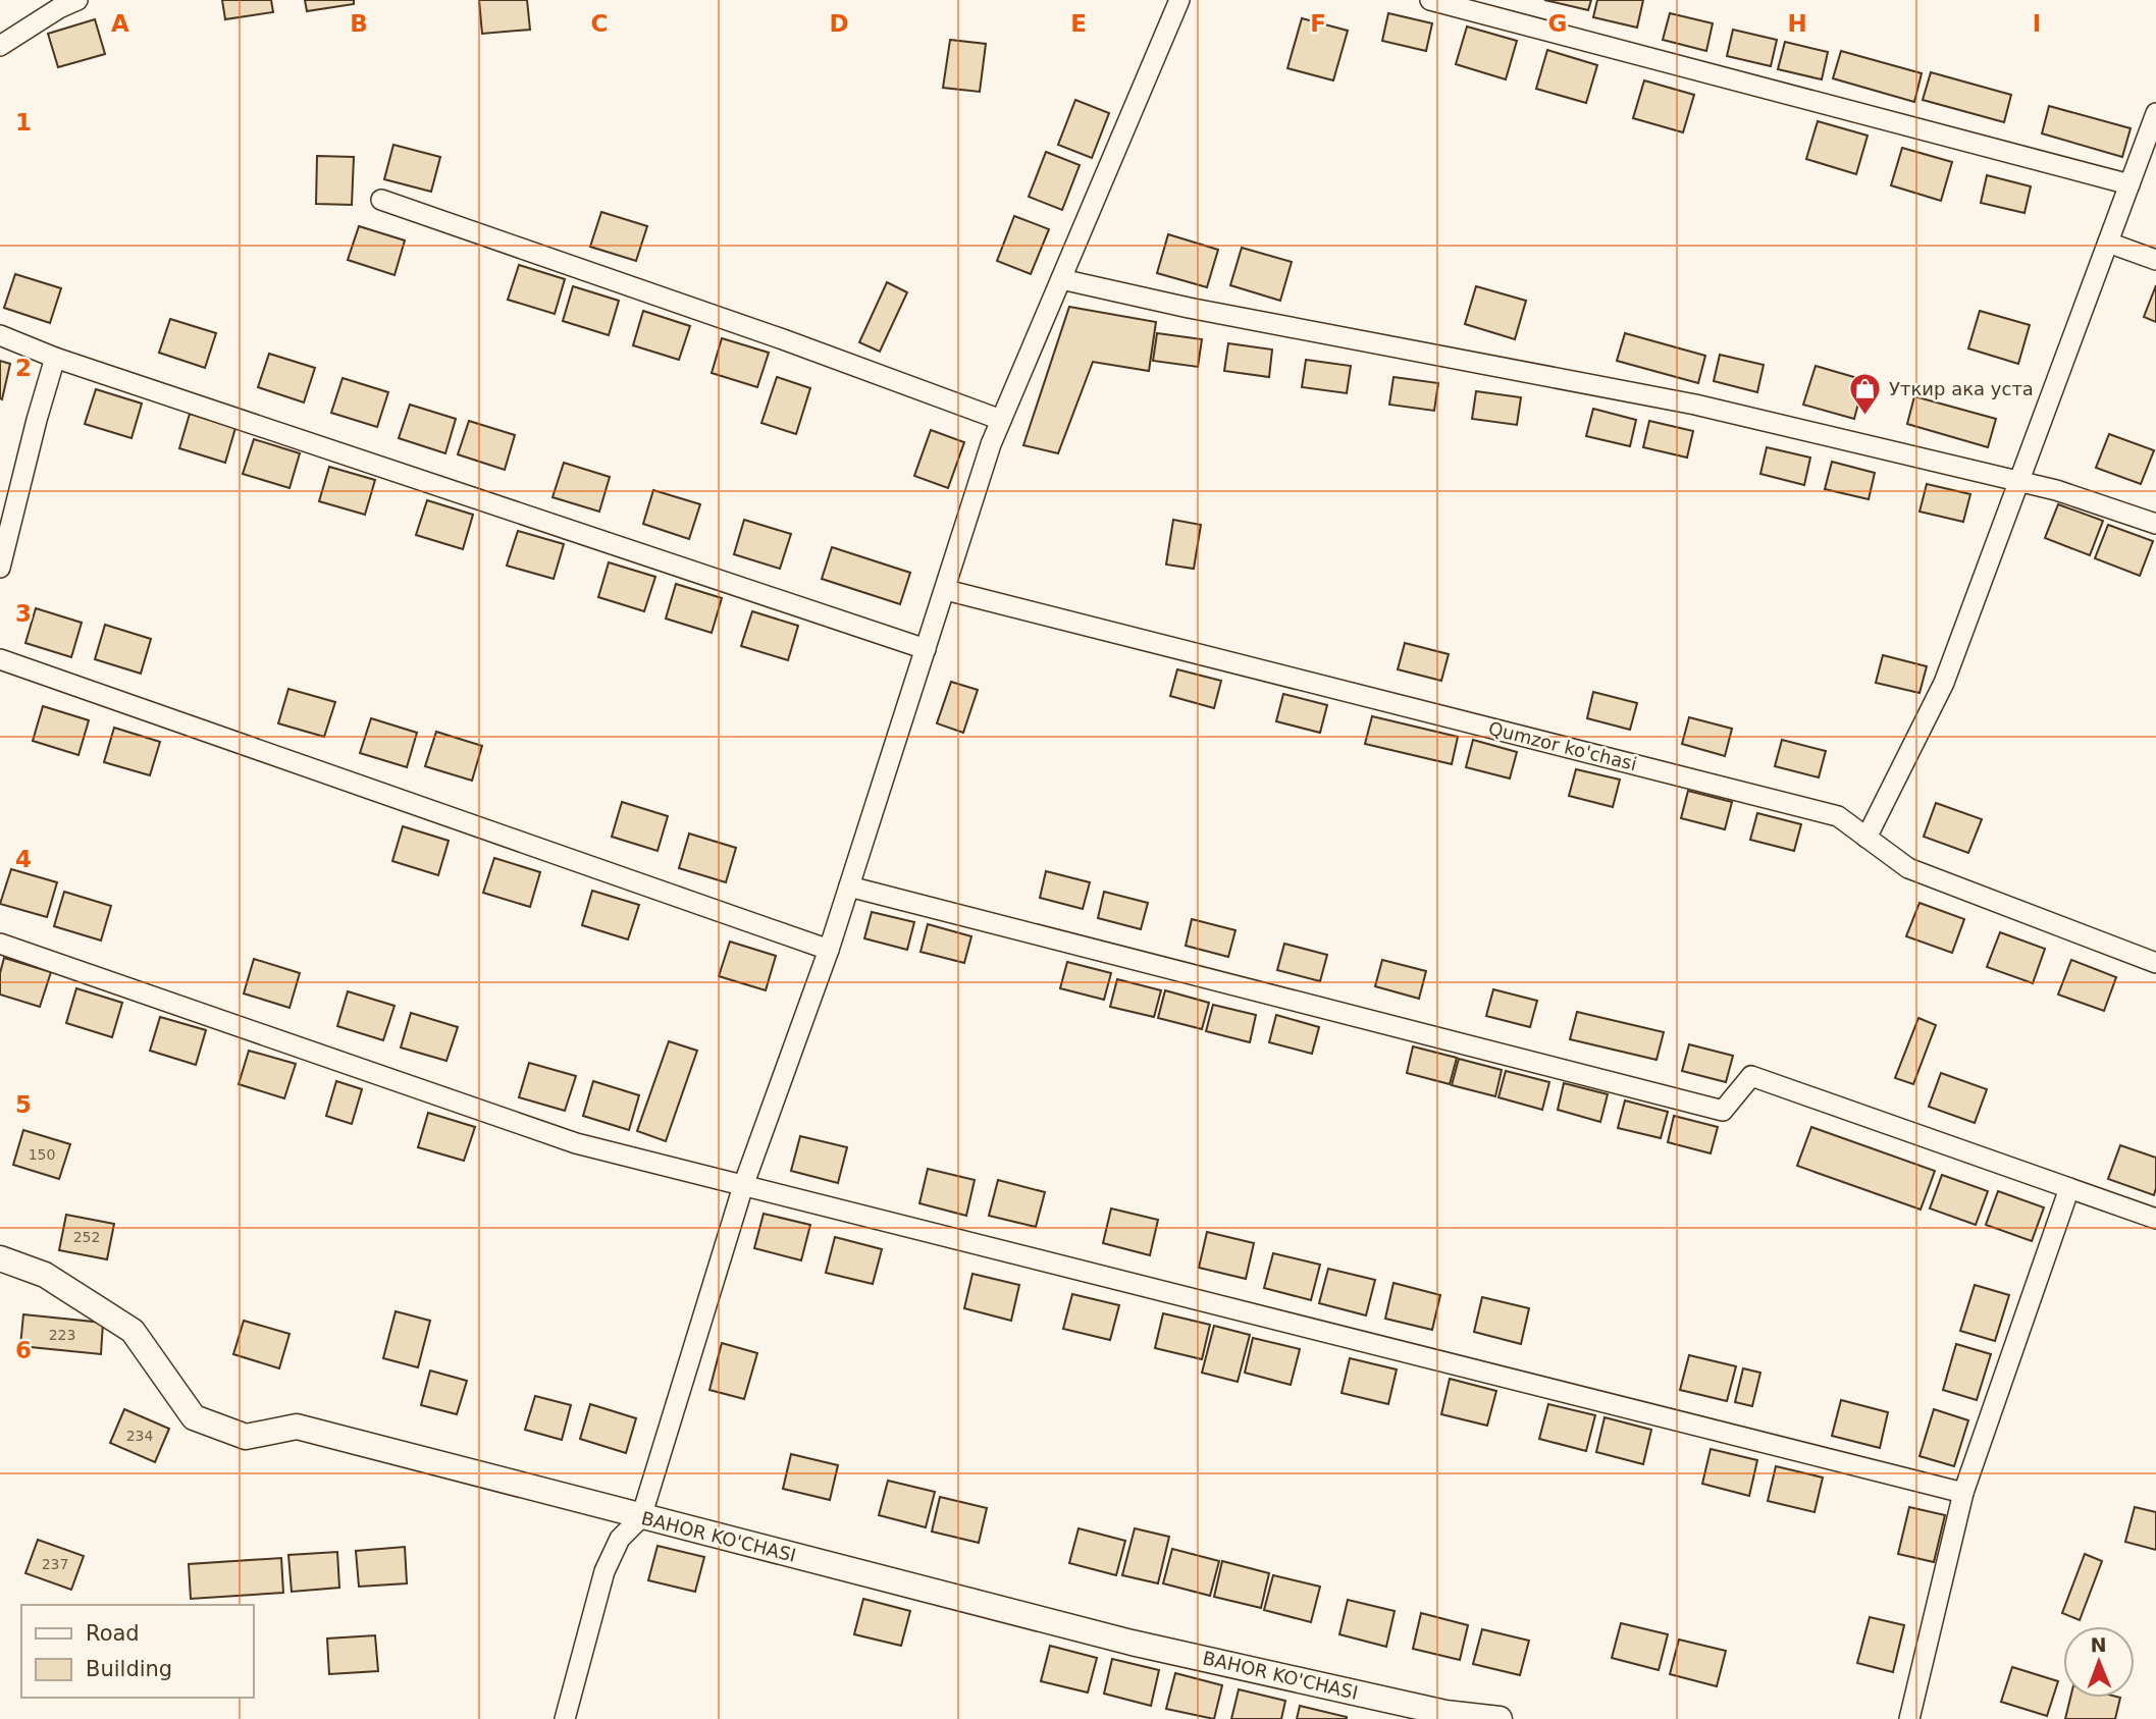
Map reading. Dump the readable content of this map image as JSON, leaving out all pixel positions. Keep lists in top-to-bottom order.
{
  "streets": {
    "street": ["Qumzor ko'chasi", "BAHOR KO'CHASI"]
  },
  "places": {
    "shop": ["Уткир ака уста"]
  },
  "house_numbers": [
    "150",
    "252",
    "223",
    "234",
    "237"
  ],
  "legend": ["Road", "Building"],
  "north": "top",
  "grid": {
    "columns": [
      "A",
      "B",
      "C",
      "D",
      "E",
      "F",
      "G",
      "H",
      "I"
    ],
    "rows": [
      "1",
      "2",
      "3",
      "4",
      "5",
      "6"
    ]
  }
}
